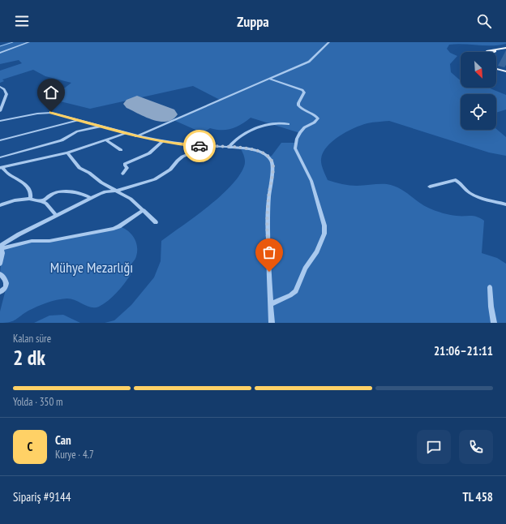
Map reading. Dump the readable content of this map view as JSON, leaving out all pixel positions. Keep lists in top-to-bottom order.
{
  "parks": ["Mühye Mezarlığı"],
  "north": "bottom right",
  "page": {
    "header": "Zuppa",
    "heading": ["2 dk", "Kalan süre", "21:06–21:11"],
    "panel": [
      "Can",
      "Kurye · 4.7",
      "Sipariş #9144",
      "TL 458"
    ],
    "bar": "Yolda · 350 m",
    "round": "C"
  }
}
